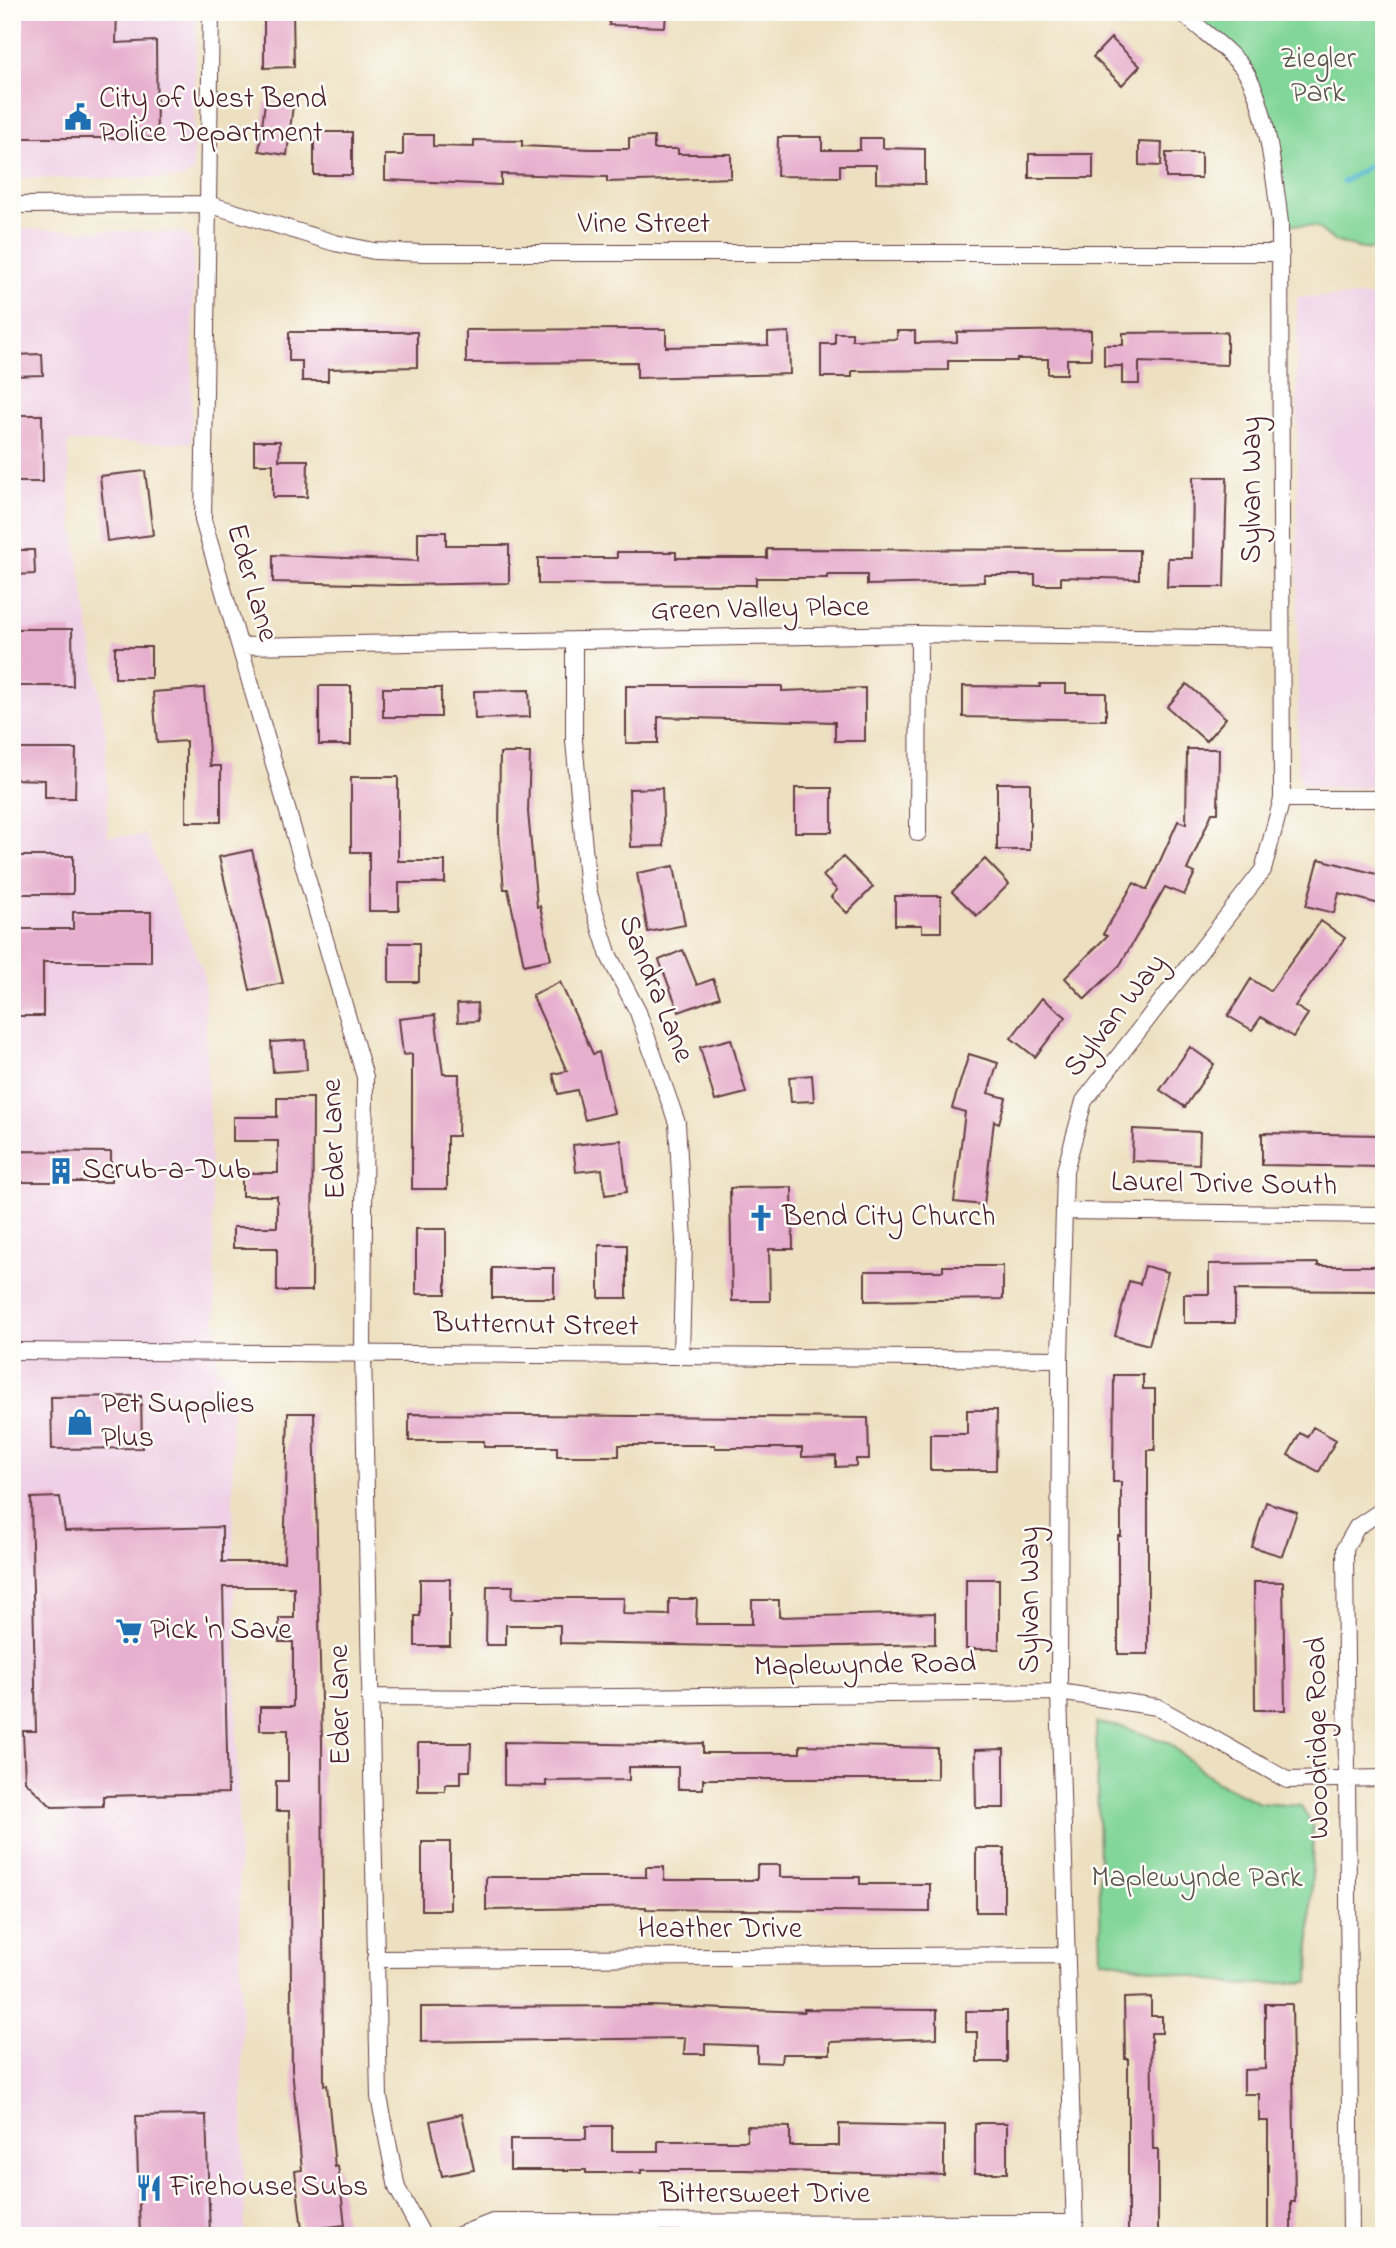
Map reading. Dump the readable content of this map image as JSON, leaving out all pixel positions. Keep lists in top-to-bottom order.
{
  "streets": {
    "street": [
      "Vine Street",
      "Sylvan Way",
      "Eder Lane",
      "Green Valley Place",
      "Sandra Lane",
      "Laurel Drive South",
      "Butternut Street",
      "Maplewynde Road",
      "Woodridge Road",
      "Heather Drive",
      "Bittersweet Drive"
    ]
  },
  "crossings": [
    ["Vine Street", "Sylvan Way"],
    ["Vine Street", "Eder Lane"],
    ["Sylvan Way", "Green Valley Place"],
    ["Sylvan Way", "Laurel Drive South"],
    ["Sylvan Way", "Butternut Street"],
    ["Sylvan Way", "Maplewynde Road"],
    ["Sylvan Way", "Heather Drive"],
    ["Sylvan Way", "Bittersweet Drive"],
    ["Eder Lane", "Green Valley Place"],
    ["Eder Lane", "Butternut Street"],
    ["Eder Lane", "Maplewynde Road"],
    ["Eder Lane", "Heather Drive"],
    ["Green Valley Place", "Sandra Lane"],
    ["Sandra Lane", "Butternut Street"],
    ["Maplewynde Road", "Woodridge Road"]
  ],
  "parks": ["Ziegler Park", "Maplewynde Park"],
  "places": {
    "public building": ["City of West Bend Police Department"],
    "building": ["Scrub-a-Dub"],
    "church": ["Bend City Church"],
    "shop": ["Pet Supplies Plus"],
    "supermarket": ["Pick 'n Save"],
    "restaurant": ["Firehouse Subs"]
  }
}
